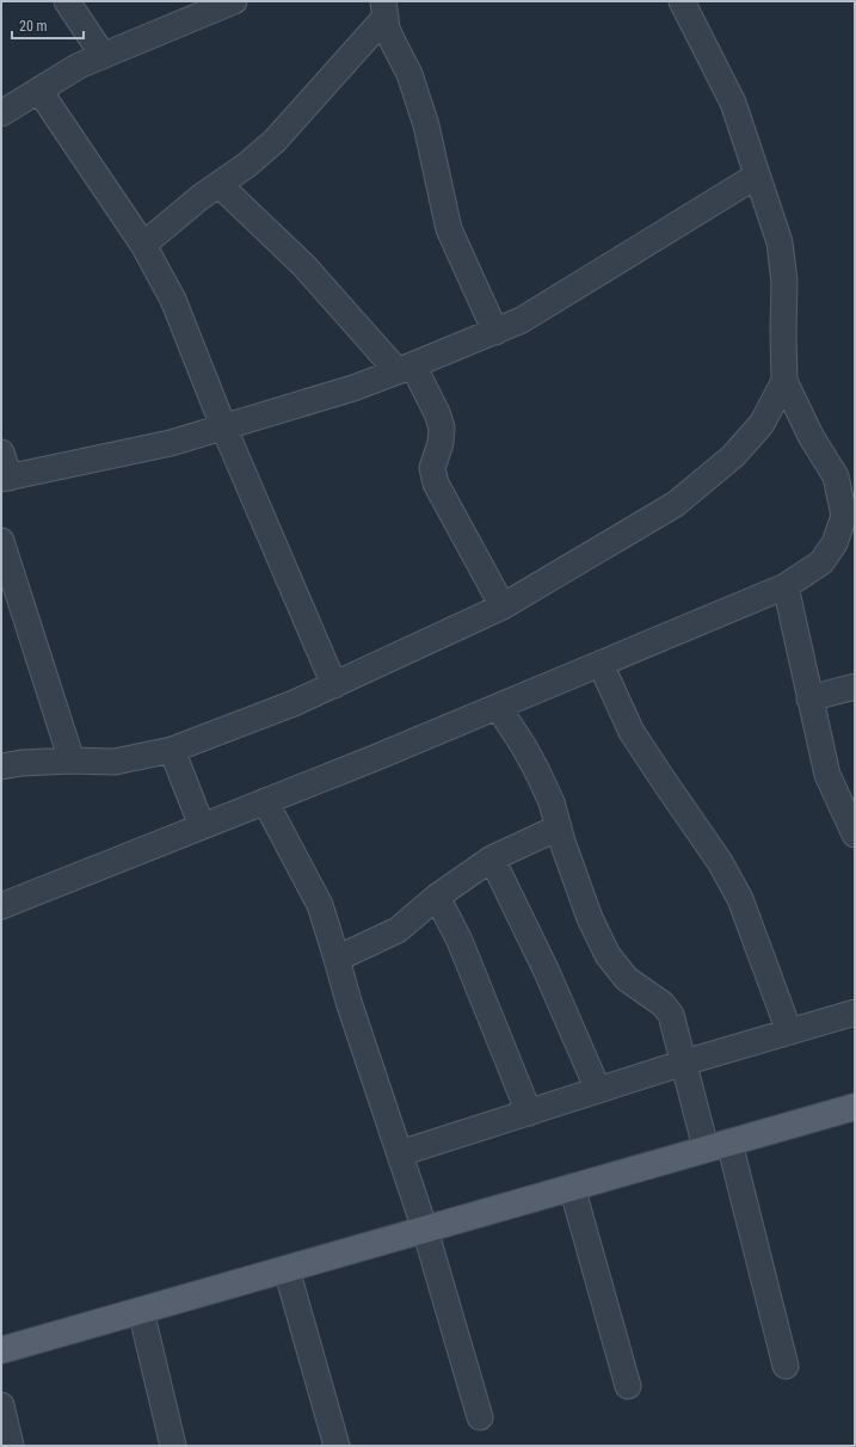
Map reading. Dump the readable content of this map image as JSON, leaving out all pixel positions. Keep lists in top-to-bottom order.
{
  "scale_bar": "20 m"
}
